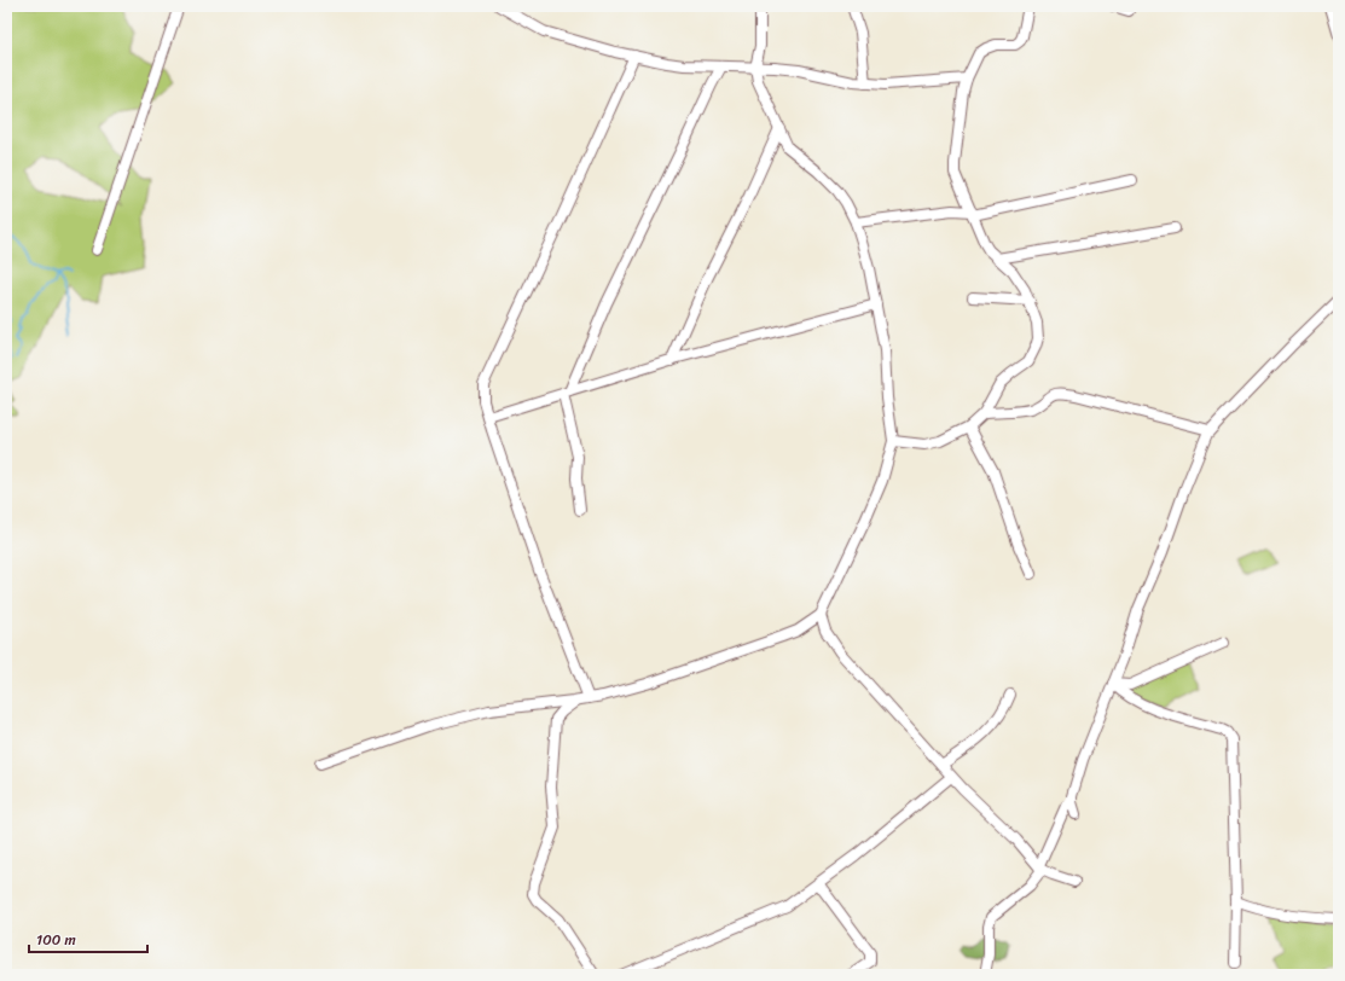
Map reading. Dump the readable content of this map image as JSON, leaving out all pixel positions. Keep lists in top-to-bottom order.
{
  "scale_bar": "100 m"
}
